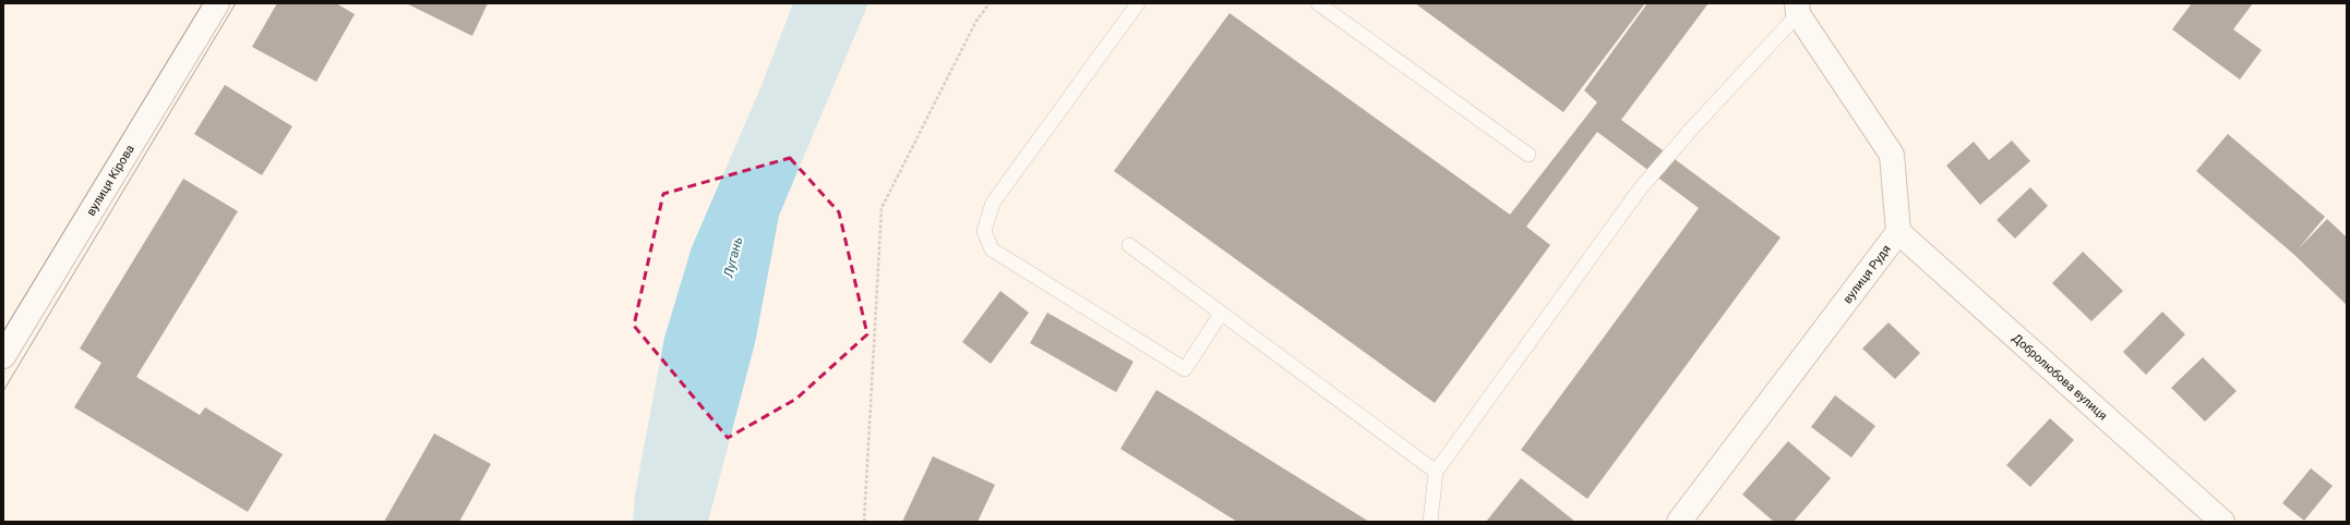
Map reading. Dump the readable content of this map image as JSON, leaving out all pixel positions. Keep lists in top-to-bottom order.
{
  "streets": {
    "street": ["вулиця Кірова", "вулиця Рудя", "Добролюбова вулиця"]
  },
  "crossings": [
    ["вулиця Рудя", "Добролюбова вулиця"]
  ],
  "water": ["Лугань"]
}
